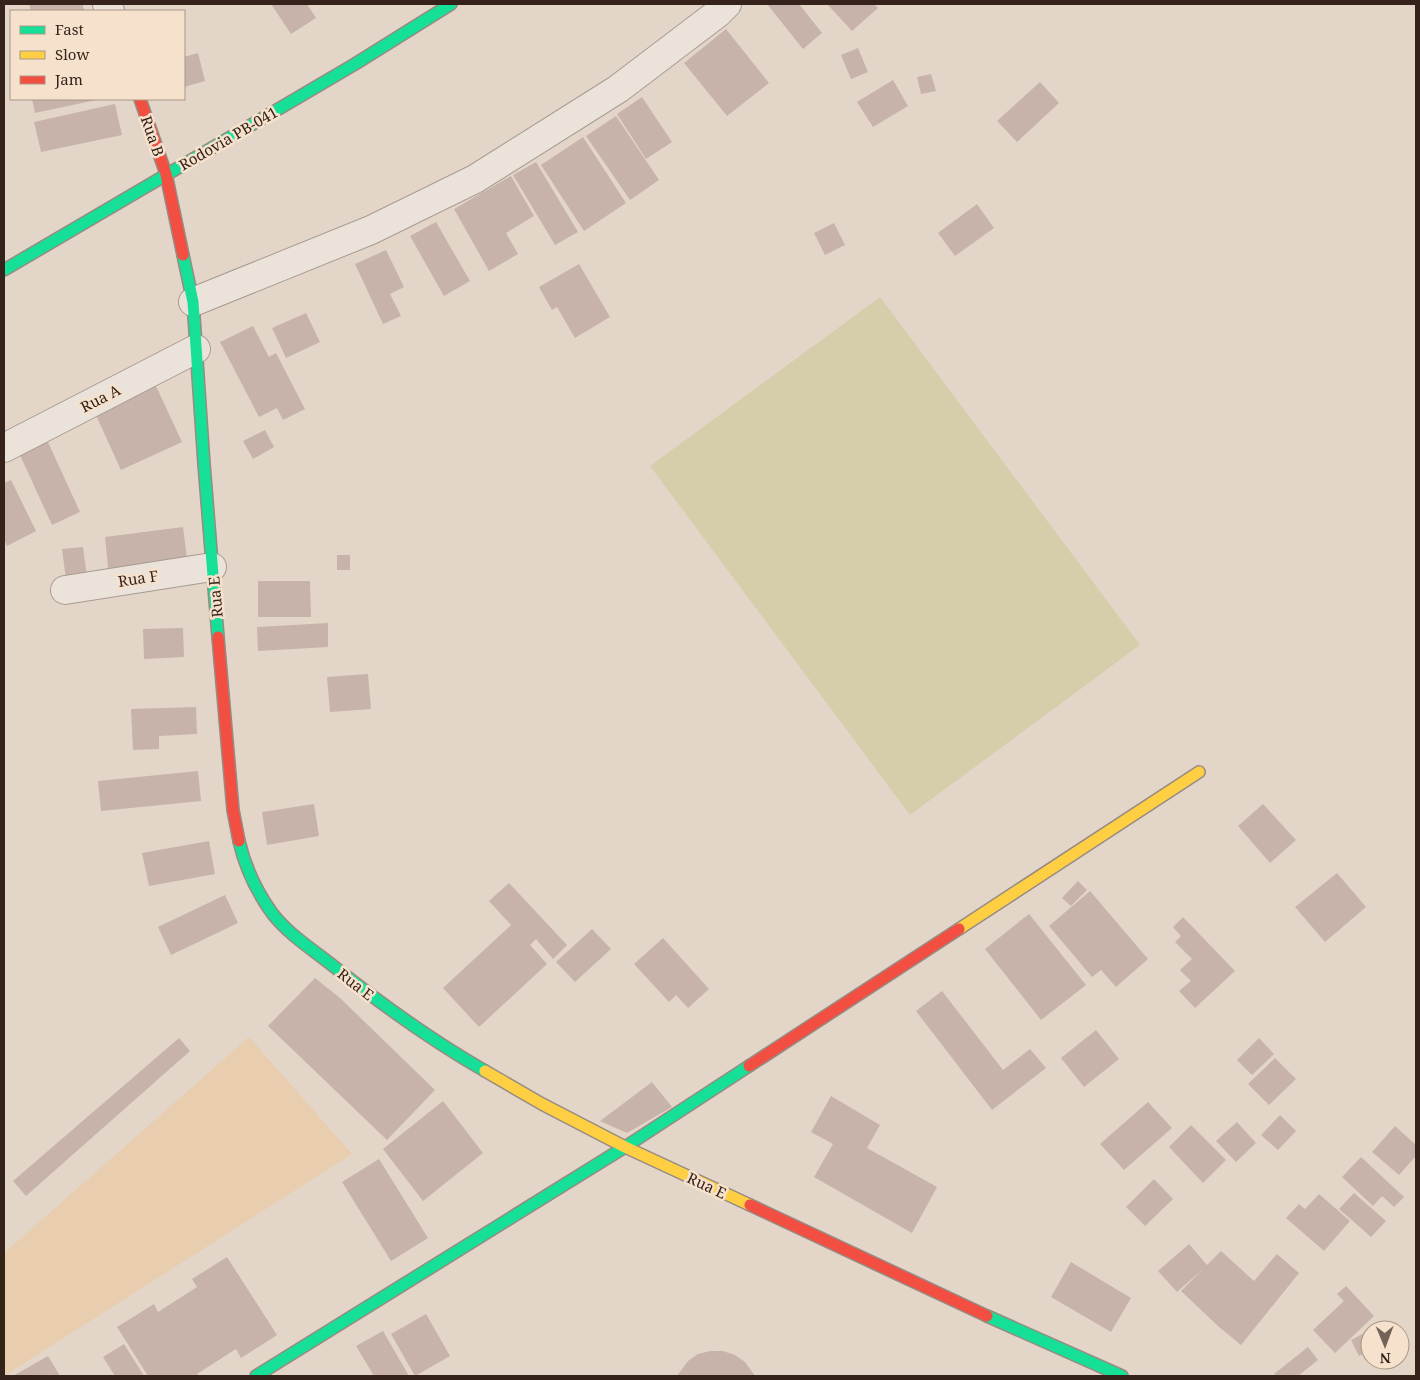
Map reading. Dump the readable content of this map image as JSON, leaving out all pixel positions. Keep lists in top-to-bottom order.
{
  "streets": {
    "street": [
      "Rua B",
      "Rodovia PB-041",
      "Rua A",
      "Rua F",
      "Rua E"
    ]
  },
  "crossings": [
    ["Rua B", "Rodovia PB-041"],
    ["Rua B", "Rua E"],
    ["Rodovia PB-041", "Rua E"],
    ["Rua A", "Rua E"],
    ["Rua F", "Rua E"]
  ],
  "legend": ["Fast", "Slow", "Jam"],
  "north": "bottom"
}
